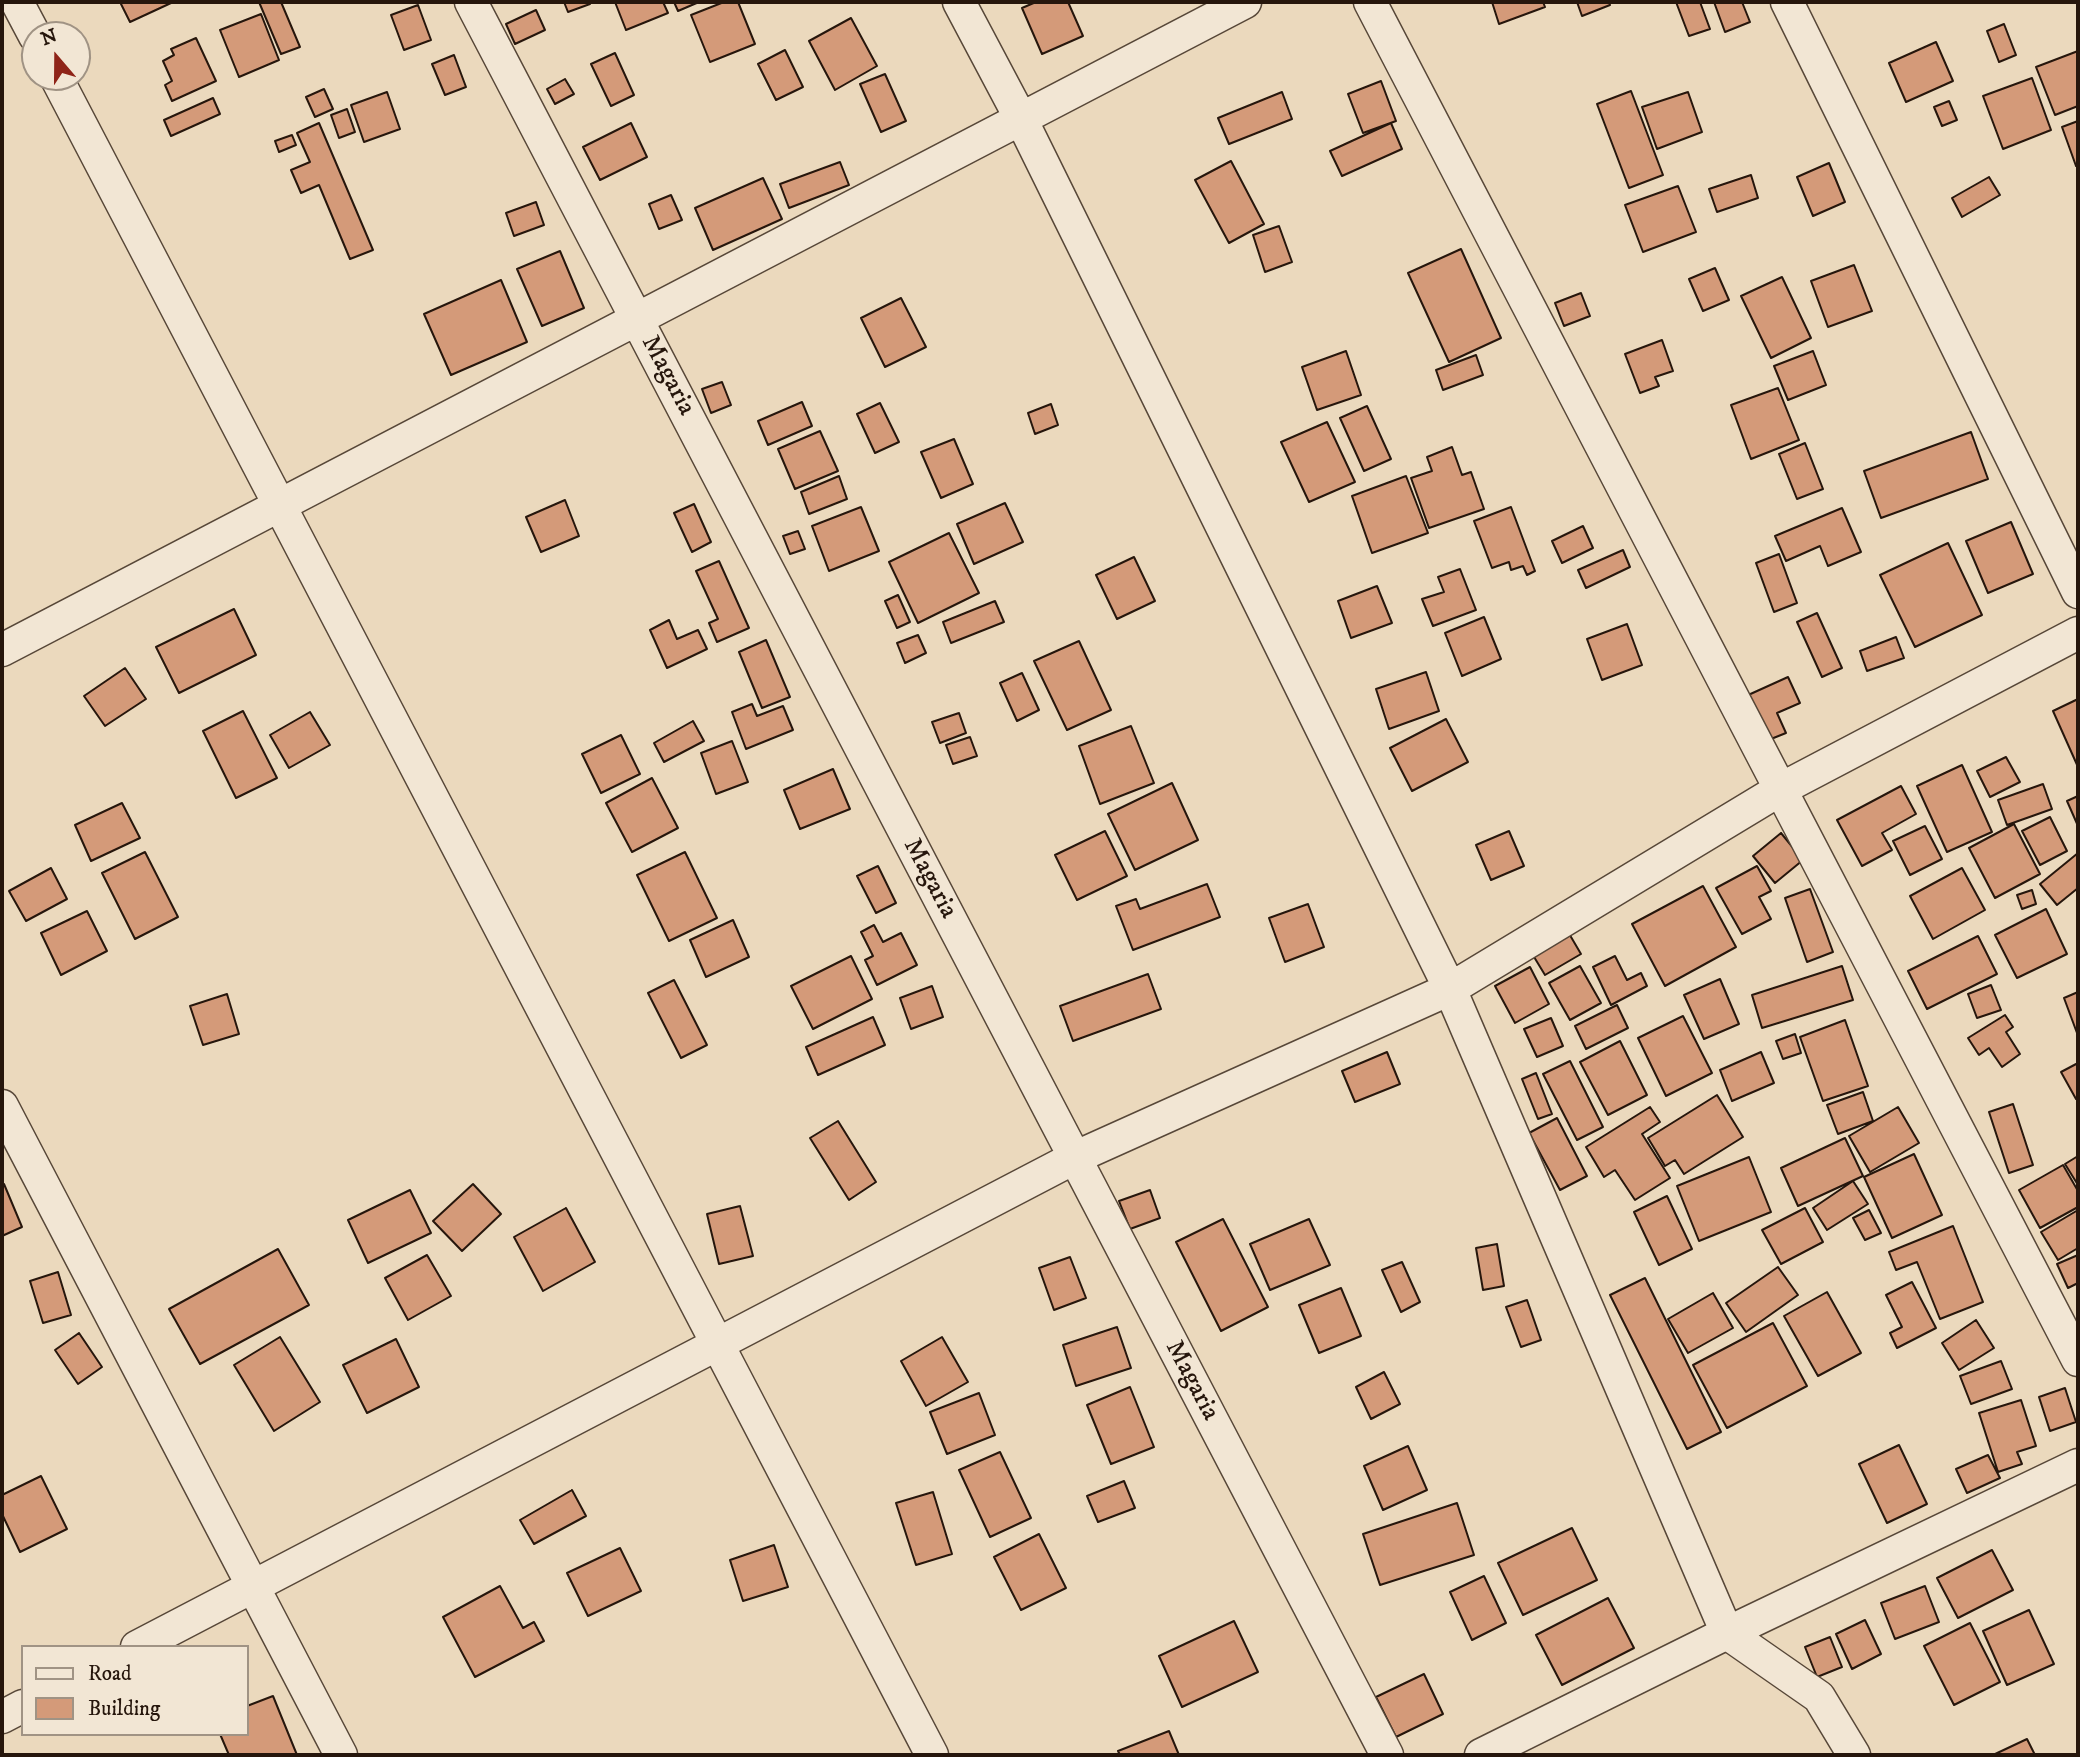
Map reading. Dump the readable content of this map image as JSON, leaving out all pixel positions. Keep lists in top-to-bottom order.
{
  "streets": {
    "street": ["Magaria"]
  },
  "legend": ["Road", "Building"],
  "north": "top"
}
